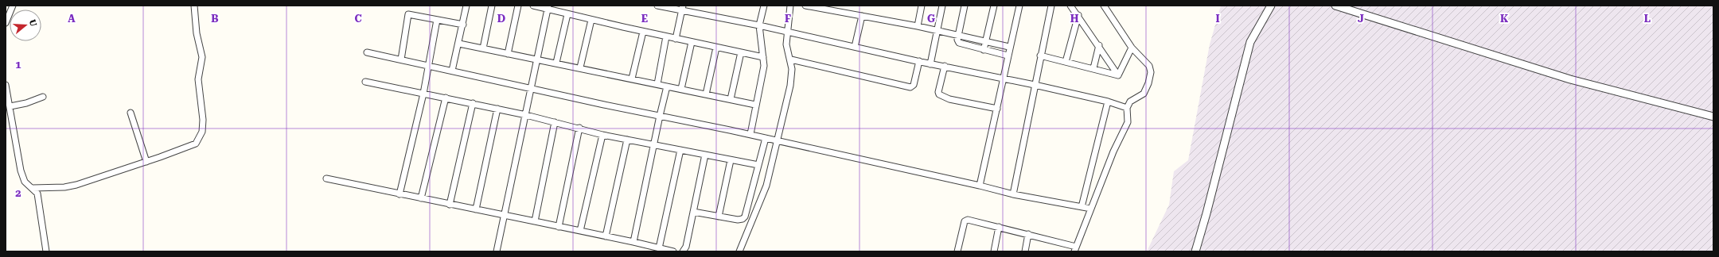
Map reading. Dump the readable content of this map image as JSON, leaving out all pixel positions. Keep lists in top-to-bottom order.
{
  "north": "right",
  "grid": {
    "columns": [
      "A",
      "B",
      "C",
      "D",
      "E",
      "F",
      "G",
      "H",
      "I",
      "J",
      "K",
      "L"
    ],
    "rows": ["1", "2"]
  }
}
